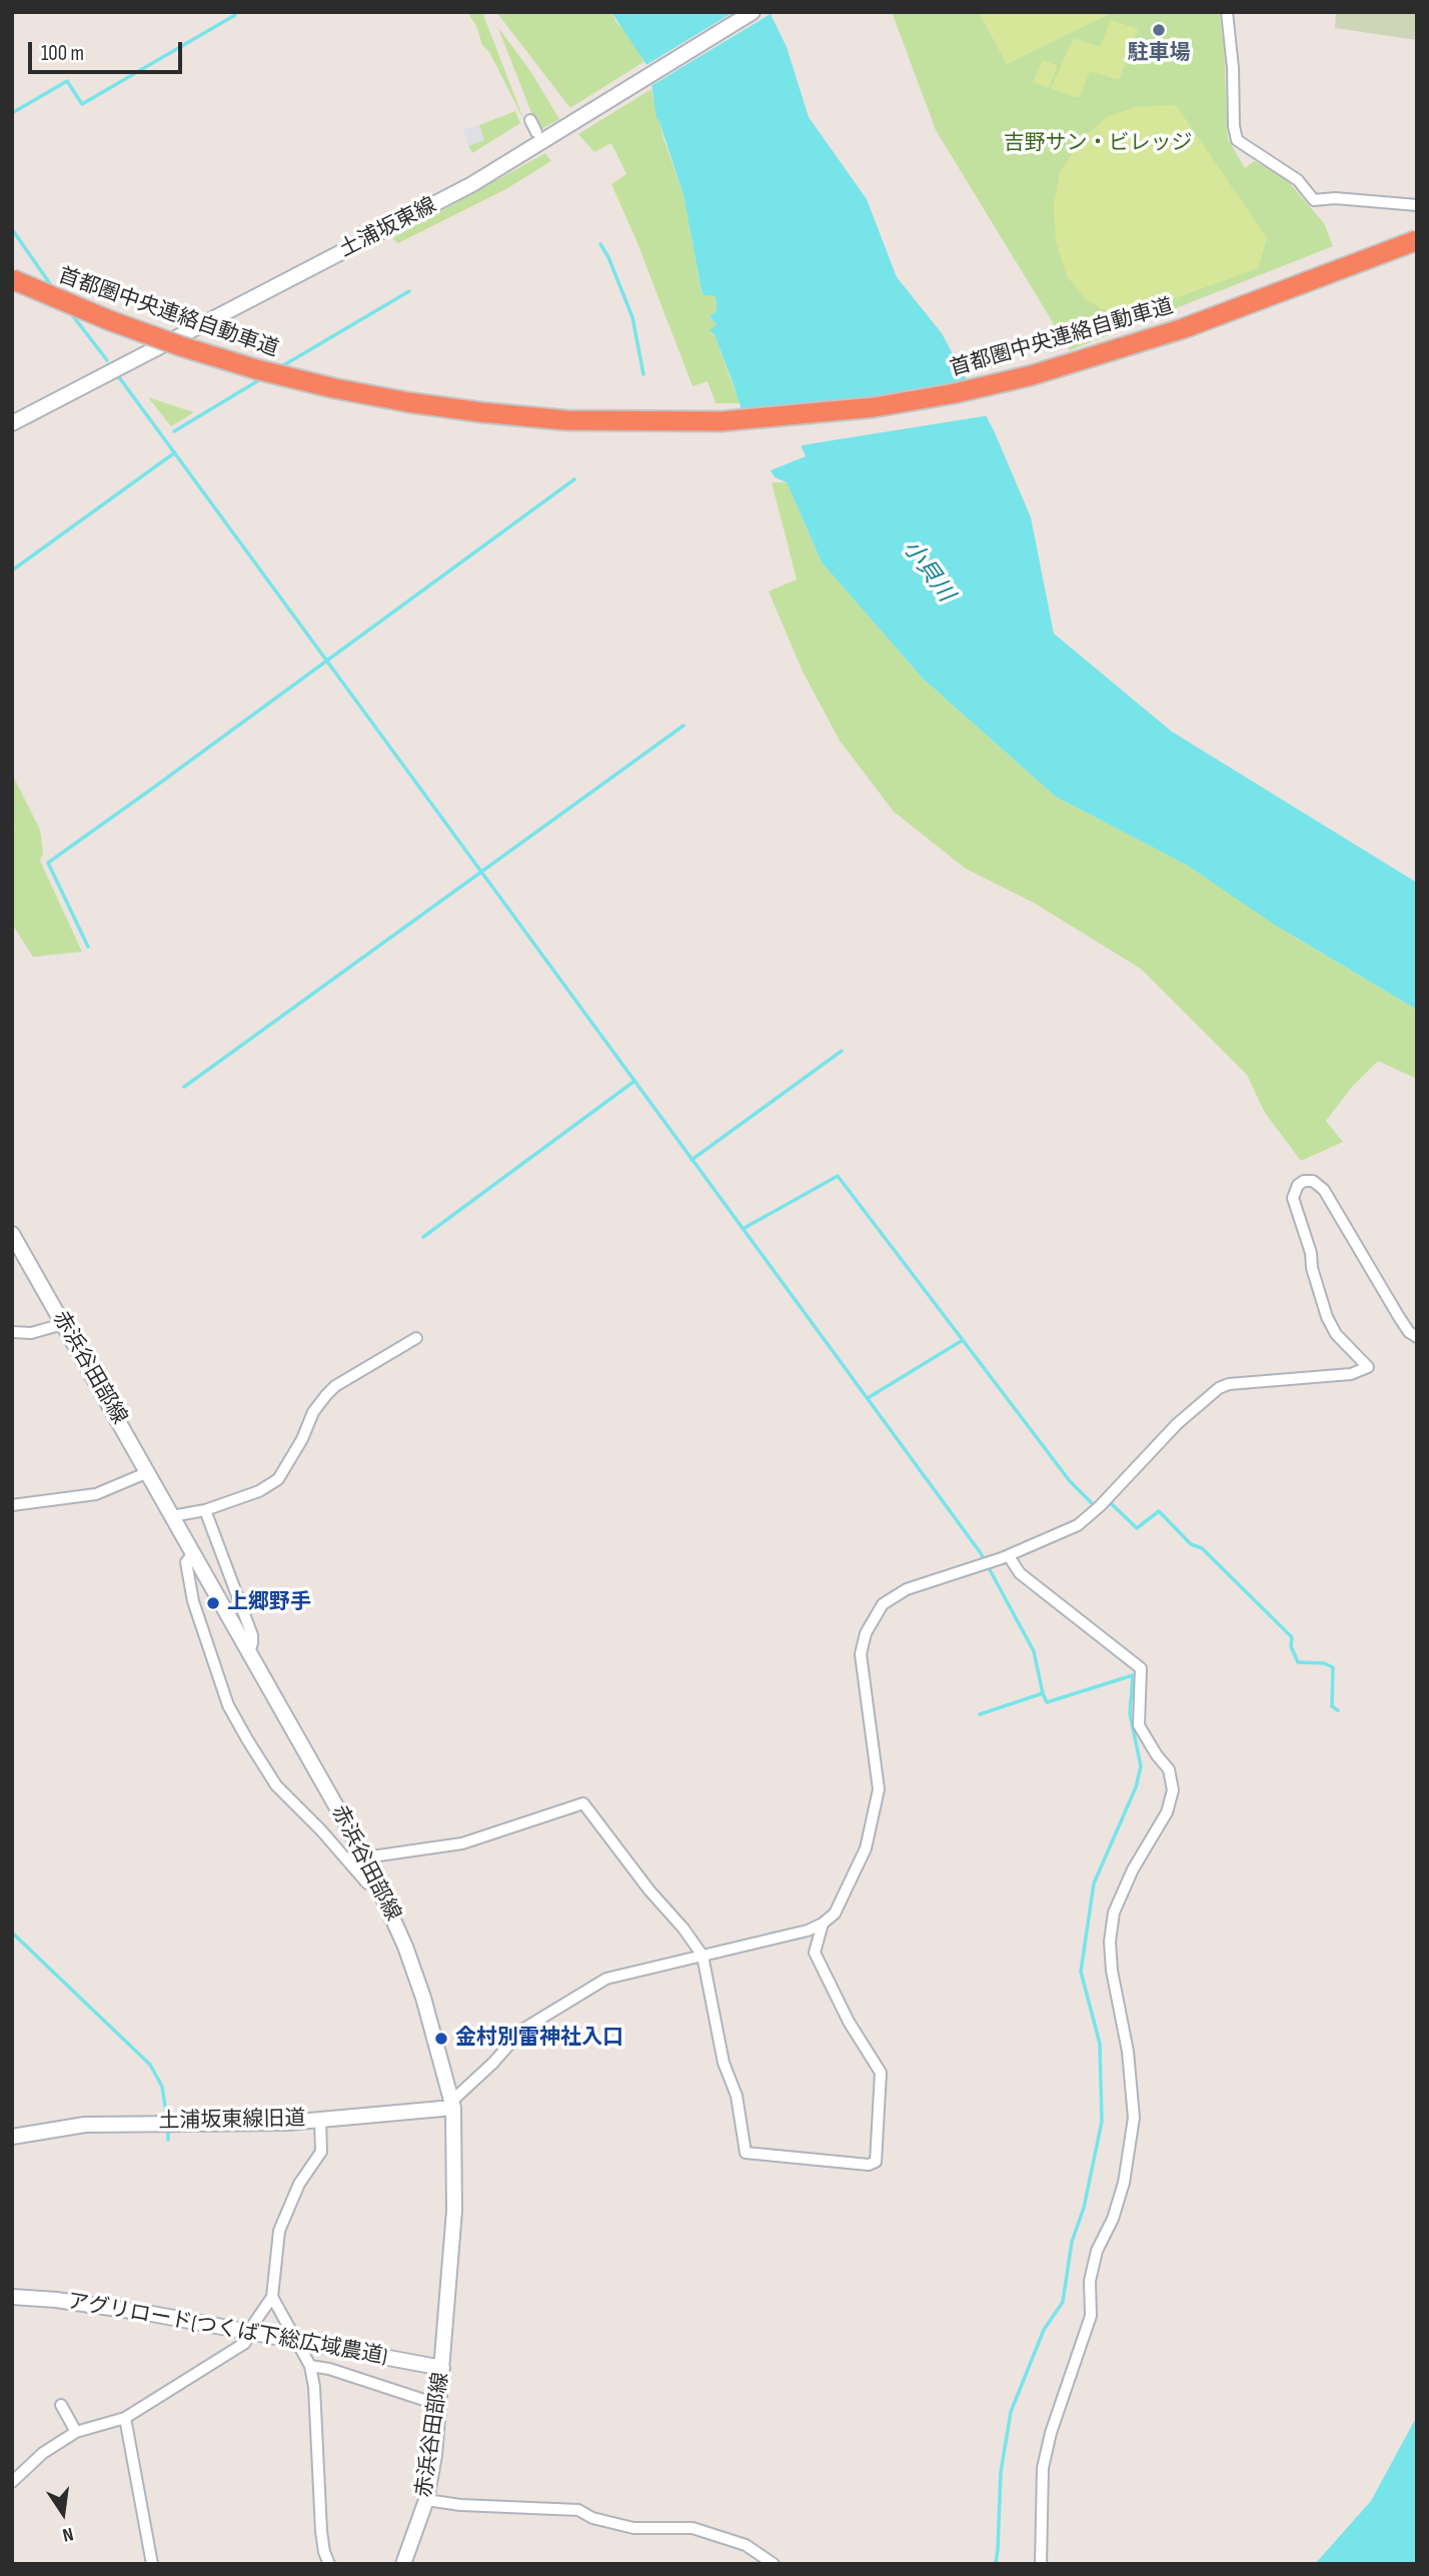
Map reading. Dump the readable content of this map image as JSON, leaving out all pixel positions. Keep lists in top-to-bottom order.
{
  "streets": {
    "highway": ["首都圏中央連絡自動車道"],
    "main road": [
      "土浦坂東線",
      "赤浜谷田部線",
      "土浦坂東線旧道",
      "アグリロード(つくば下総広域農道)"
    ]
  },
  "crossings": [
    ["赤浜谷田部線", "土浦坂東線旧道"],
    ["赤浜谷田部線", "アグリロード(つくば下総広域農道)"]
  ],
  "water": ["小貝川"],
  "parks": ["吉野サン・ビレッジ"],
  "places": ["駐車場", "上郷野手", "金村別雷神社入口"],
  "scale_bar": "100 m",
  "north": "bottom"
}
